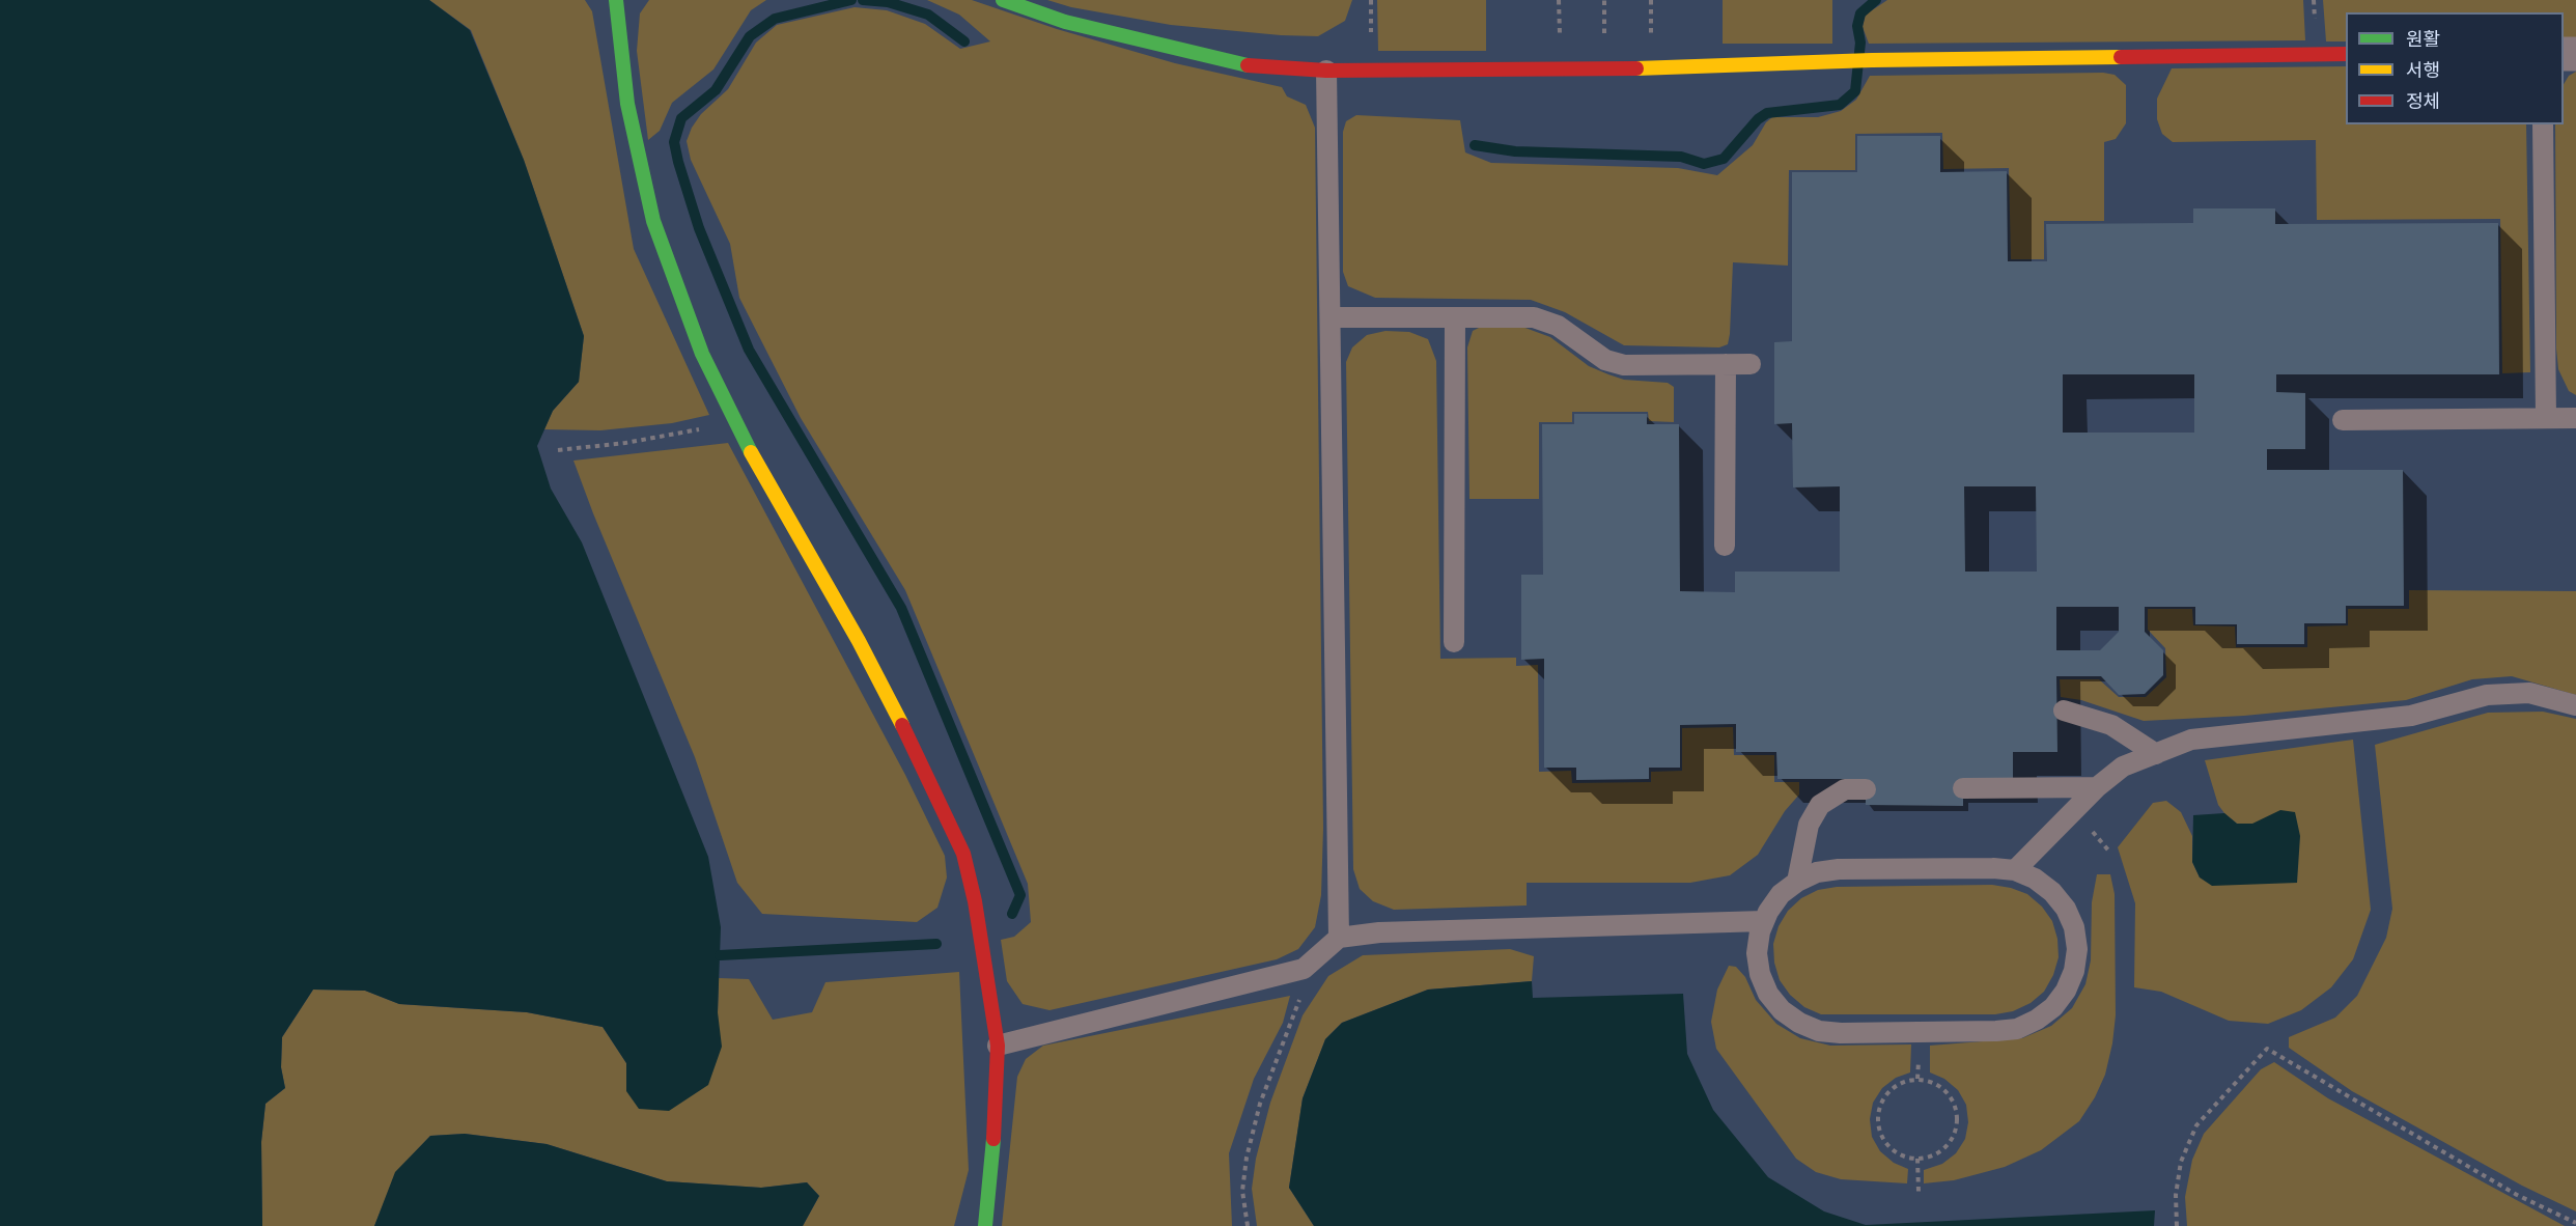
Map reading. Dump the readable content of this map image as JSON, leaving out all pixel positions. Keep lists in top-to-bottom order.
{
  "legend": ["원활", "서행", "정체"]
}
